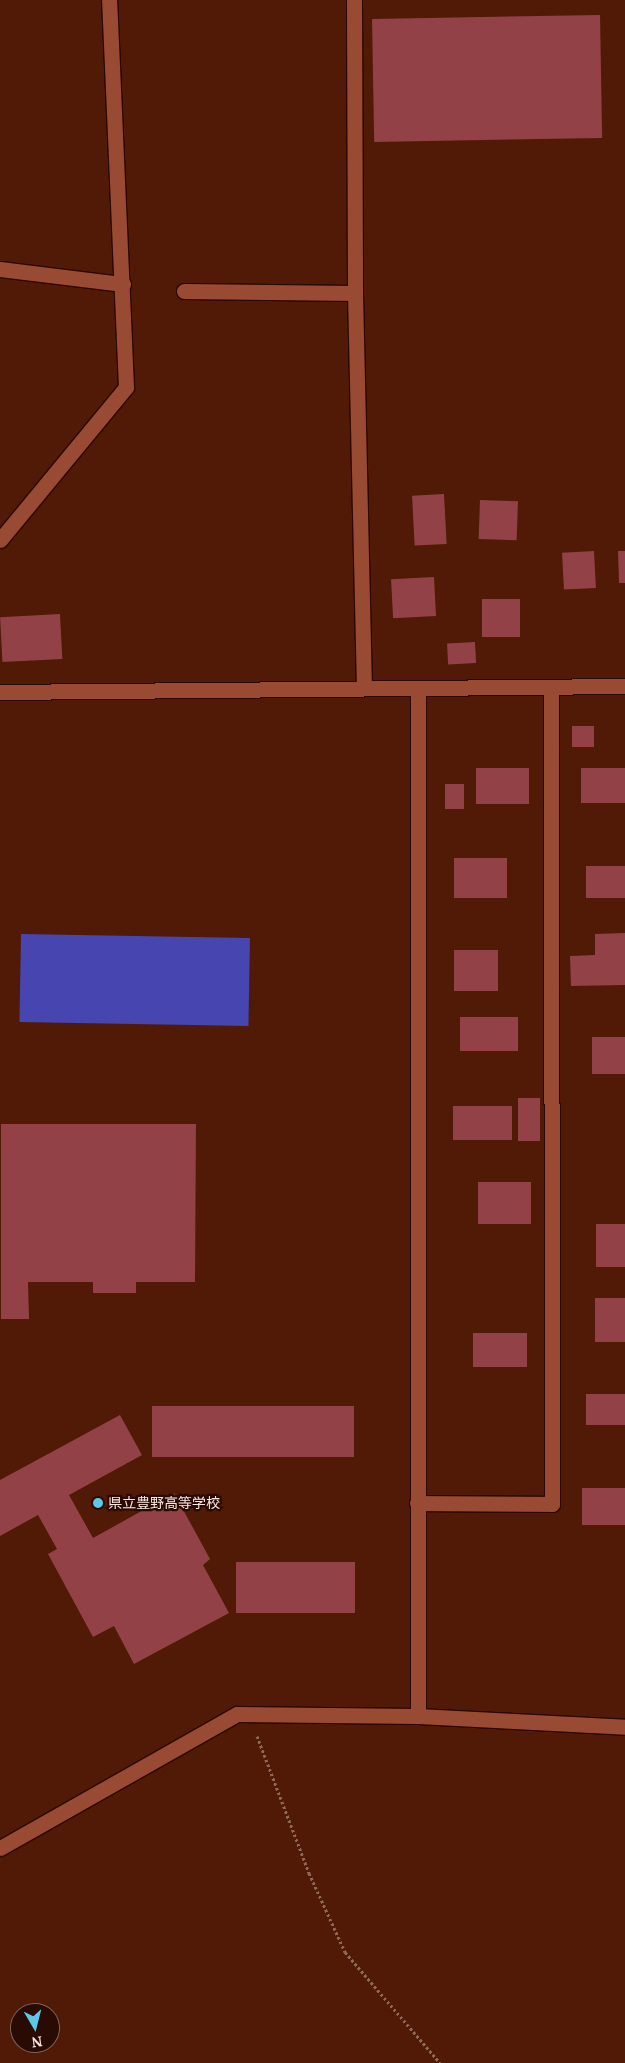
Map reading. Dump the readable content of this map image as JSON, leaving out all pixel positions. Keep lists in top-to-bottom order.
{
  "places": ["県立豊野高等学校"],
  "north": "bottom"
}
